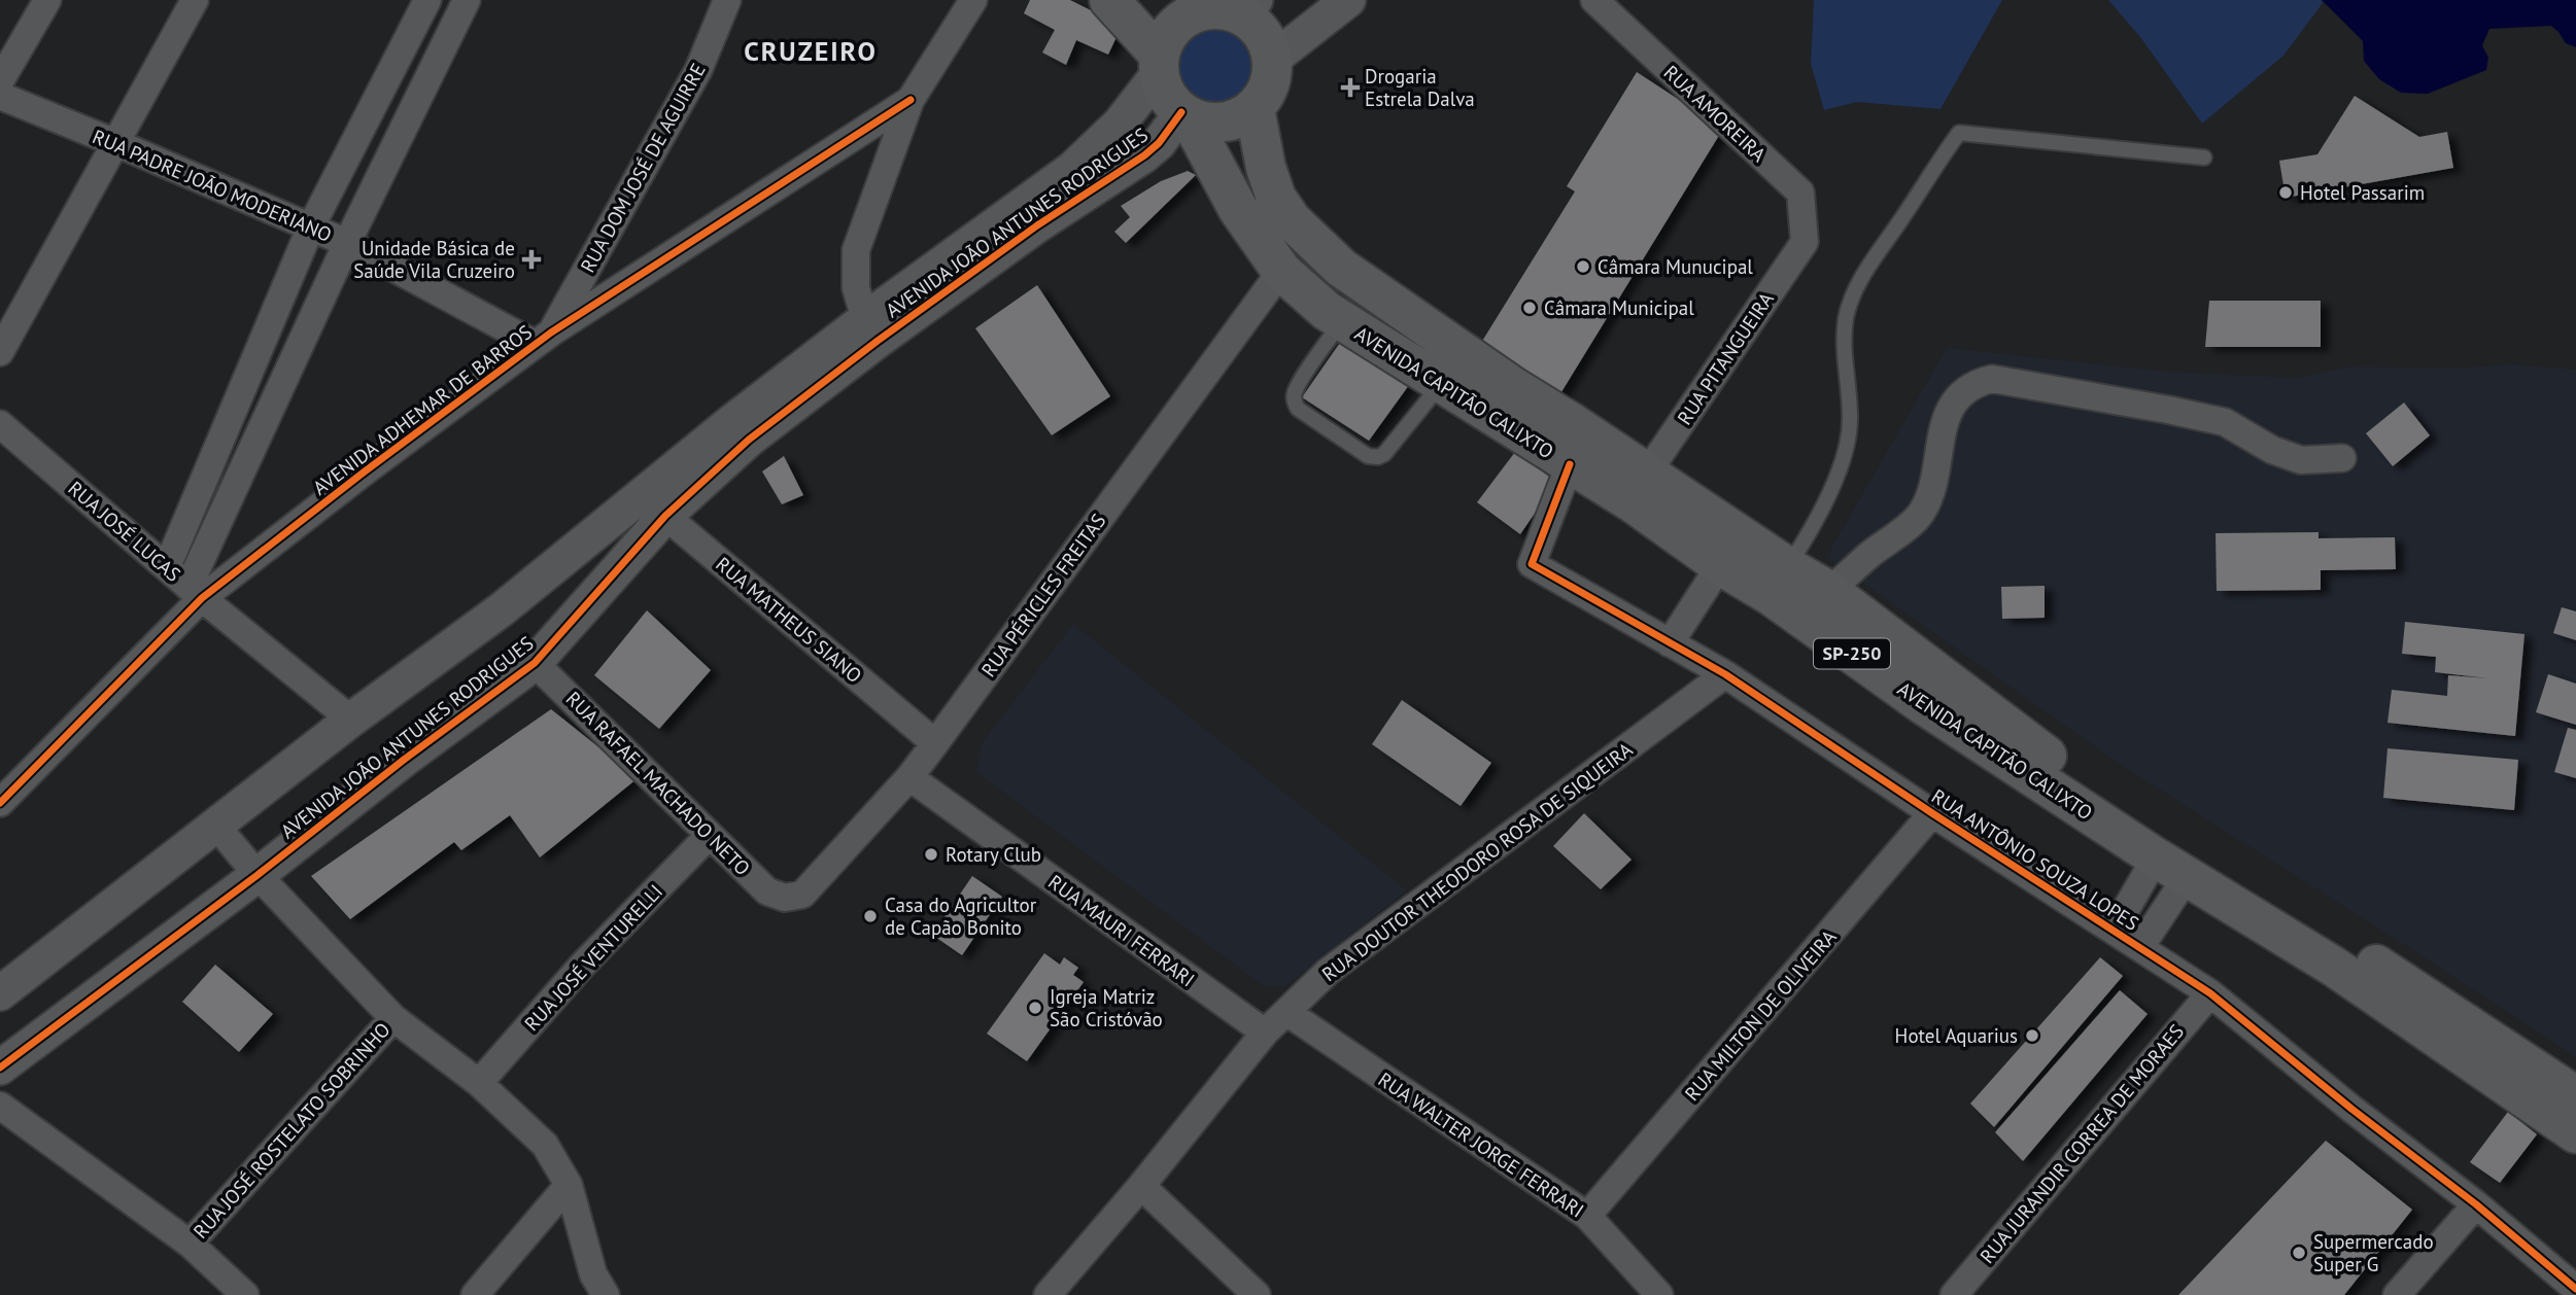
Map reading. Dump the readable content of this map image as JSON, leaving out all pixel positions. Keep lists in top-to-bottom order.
{
  "streets": {
    "main road": ["AVENIDA CAPITÃO CALIXTO", "SP-250"],
    "street": [
      "RUA AMOREIRA",
      "RUA DOM JOSÉ DE AGUIRRE",
      "RUA PADRE JOÃO MODERIANO",
      "AVENIDA JOÃO ANTUNES RODRIGUES",
      "RUA PITANGUEIRA",
      "AVENIDA ADHEMAR DE BARROS",
      "RUA JOSÉ LUCAS",
      "RUA PÉRICLES FREITAS",
      "RUA MATHEUS SIANO",
      "RUA RAFAEL MACHADO NETO",
      "RUA ANTÔNIO SOUZA LOPES",
      "RUA DOUTOR THEODORO ROSA DE SIQUEIRA",
      "RUA MAURI FERRARI",
      "RUA JOSÉ VENTURELLI",
      "RUA MILTON DE OLIVEIRA",
      "RUA JOSÉ ROSTELATO SOBRINHO",
      "RUA JURANDIR CORREA DE MORAES",
      "RUA WALTER JORGE FERRARI"
    ]
  },
  "crossings": [
    ["RUA AMOREIRA", "RUA PITANGUEIRA"],
    ["RUA DOM JOSÉ DE AGUIRRE", "RUA PADRE JOÃO MODERIANO"],
    ["RUA DOM JOSÉ DE AGUIRRE", "AVENIDA ADHEMAR DE BARROS"],
    ["RUA PADRE JOÃO MODERIANO", "AVENIDA ADHEMAR DE BARROS"],
    ["AVENIDA JOÃO ANTUNES RODRIGUES", "AVENIDA CAPITÃO CALIXTO"],
    ["AVENIDA JOÃO ANTUNES RODRIGUES", "RUA JOSÉ LUCAS"],
    ["AVENIDA JOÃO ANTUNES RODRIGUES", "RUA MATHEUS SIANO"],
    ["AVENIDA JOÃO ANTUNES RODRIGUES", "SP-250"],
    ["AVENIDA JOÃO ANTUNES RODRIGUES", "RUA RAFAEL MACHADO NETO"],
    ["RUA PITANGUEIRA", "AVENIDA CAPITÃO CALIXTO"],
    ["AVENIDA CAPITÃO CALIXTO", "RUA PÉRICLES FREITAS"],
    ["AVENIDA CAPITÃO CALIXTO", "SP-250"],
    ["AVENIDA CAPITÃO CALIXTO", "RUA ANTÔNIO SOUZA LOPES"],
    ["AVENIDA ADHEMAR DE BARROS", "RUA JOSÉ LUCAS"],
    ["RUA PÉRICLES FREITAS", "RUA MATHEUS SIANO"],
    ["RUA PÉRICLES FREITAS", "RUA RAFAEL MACHADO NETO"],
    ["RUA PÉRICLES FREITAS", "RUA MAURI FERRARI"],
    ["RUA RAFAEL MACHADO NETO", "RUA JOSÉ VENTURELLI"],
    ["RUA ANTÔNIO SOUZA LOPES", "RUA DOUTOR THEODORO ROSA DE SIQUEIRA"],
    ["RUA ANTÔNIO SOUZA LOPES", "RUA MILTON DE OLIVEIRA"],
    ["RUA ANTÔNIO SOUZA LOPES", "RUA JURANDIR CORREA DE MORAES"],
    ["RUA DOUTOR THEODORO ROSA DE SIQUEIRA", "RUA MAURI FERRARI"],
    ["RUA DOUTOR THEODORO ROSA DE SIQUEIRA", "RUA WALTER JORGE FERRARI"],
    ["RUA MILTON DE OLIVEIRA", "RUA WALTER JORGE FERRARI"]
  ],
  "districts": ["CRUZEIRO"],
  "places": {
    "health": ["Drogaria Estrela Dalva", "Unidade Básica de Saúde Vila Cruzeiro"],
    "other": [
      "Hotel Passarim",
      "Câmara Munucipal",
      "Câmara Municipal",
      "Rotary Club",
      "Casa do Agricultor de Capão Bonito",
      "Igreja Matriz São Cristóvão",
      "Hotel Aquarius",
      "Supermercado Super G"
    ]
  }
}
